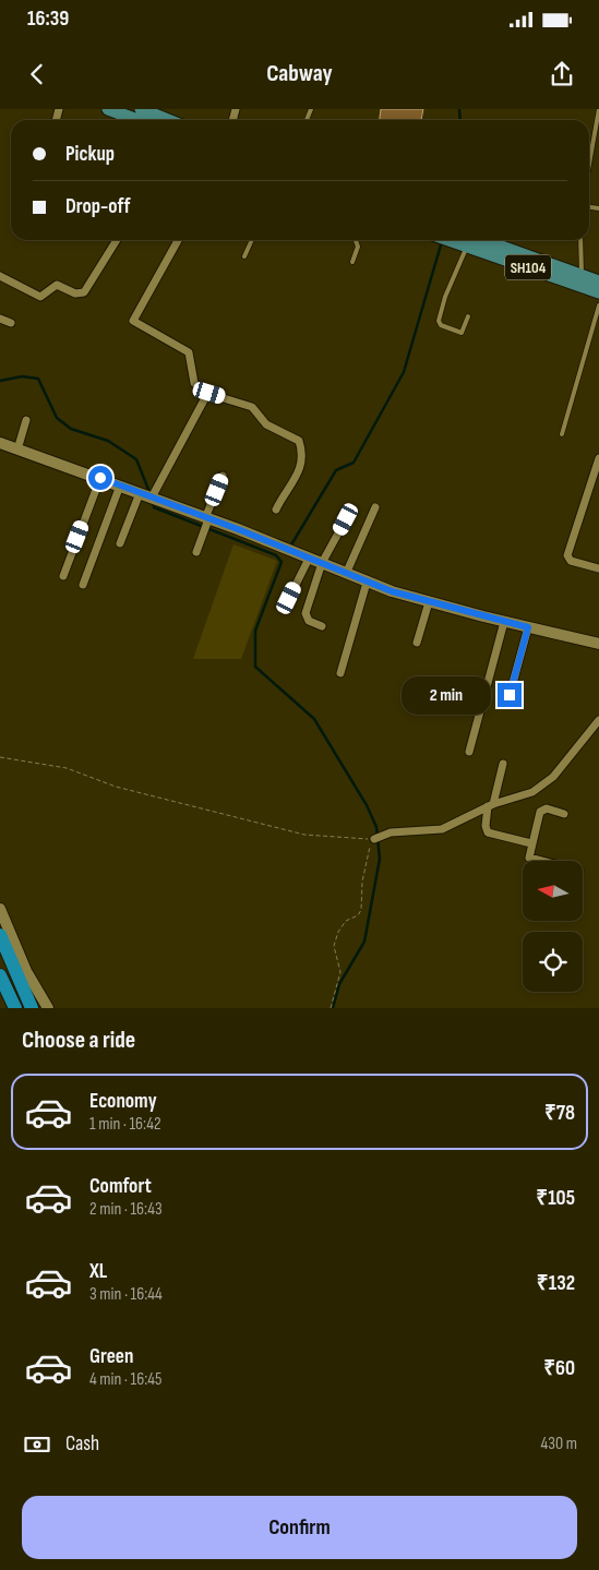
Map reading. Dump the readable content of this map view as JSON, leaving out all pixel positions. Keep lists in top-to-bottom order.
{
  "streets": {
    "main road": ["SH104"]
  },
  "north": "left",
  "page": {
    "status": "16:39",
    "header": "Cabway",
    "banner": ["Pickup", "Drop-off"],
    "bubble": "2 min",
    "heading": "Choose a ride",
    "list": [
      {
        "name": "Economy",
        "note": "1 min · 16:42",
        "value": "₹78"
      },
      {
        "name": "Comfort",
        "note": "2 min · 16:43",
        "value": "₹105"
      },
      {
        "name": "XL",
        "note": "3 min · 16:44",
        "value": "₹132"
      },
      {
        "name": "Green",
        "note": "4 min · 16:45",
        "value": "₹60"
      }
    ],
    "pay": ["Cash", "430 m"],
    "buttons": "Confirm"
  }
}
